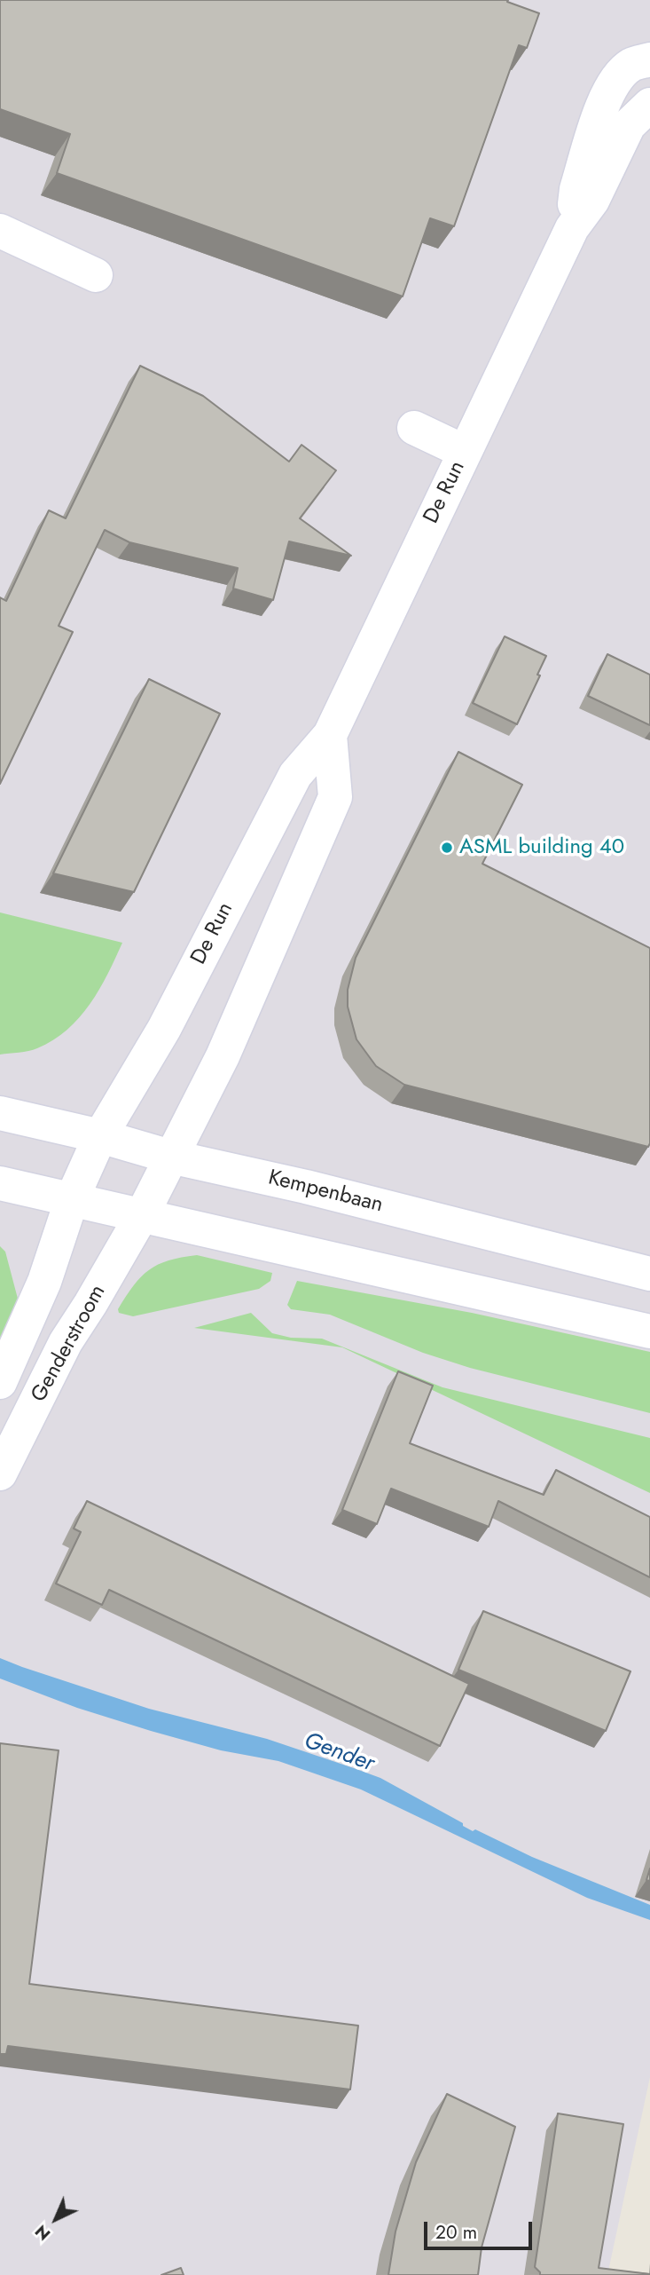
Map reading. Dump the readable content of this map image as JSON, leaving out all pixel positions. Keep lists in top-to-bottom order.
{
  "streets": {
    "street": ["De Run", "Kempenbaan", "Genderstroom"]
  },
  "crossings": [
    ["De Run", "Kempenbaan"],
    ["De Run", "Genderstroom"],
    ["Kempenbaan", "Genderstroom"]
  ],
  "water": ["Gender"],
  "places": ["ASML building 40"],
  "scale_bar": "20 m",
  "north": "bottom left"
}
